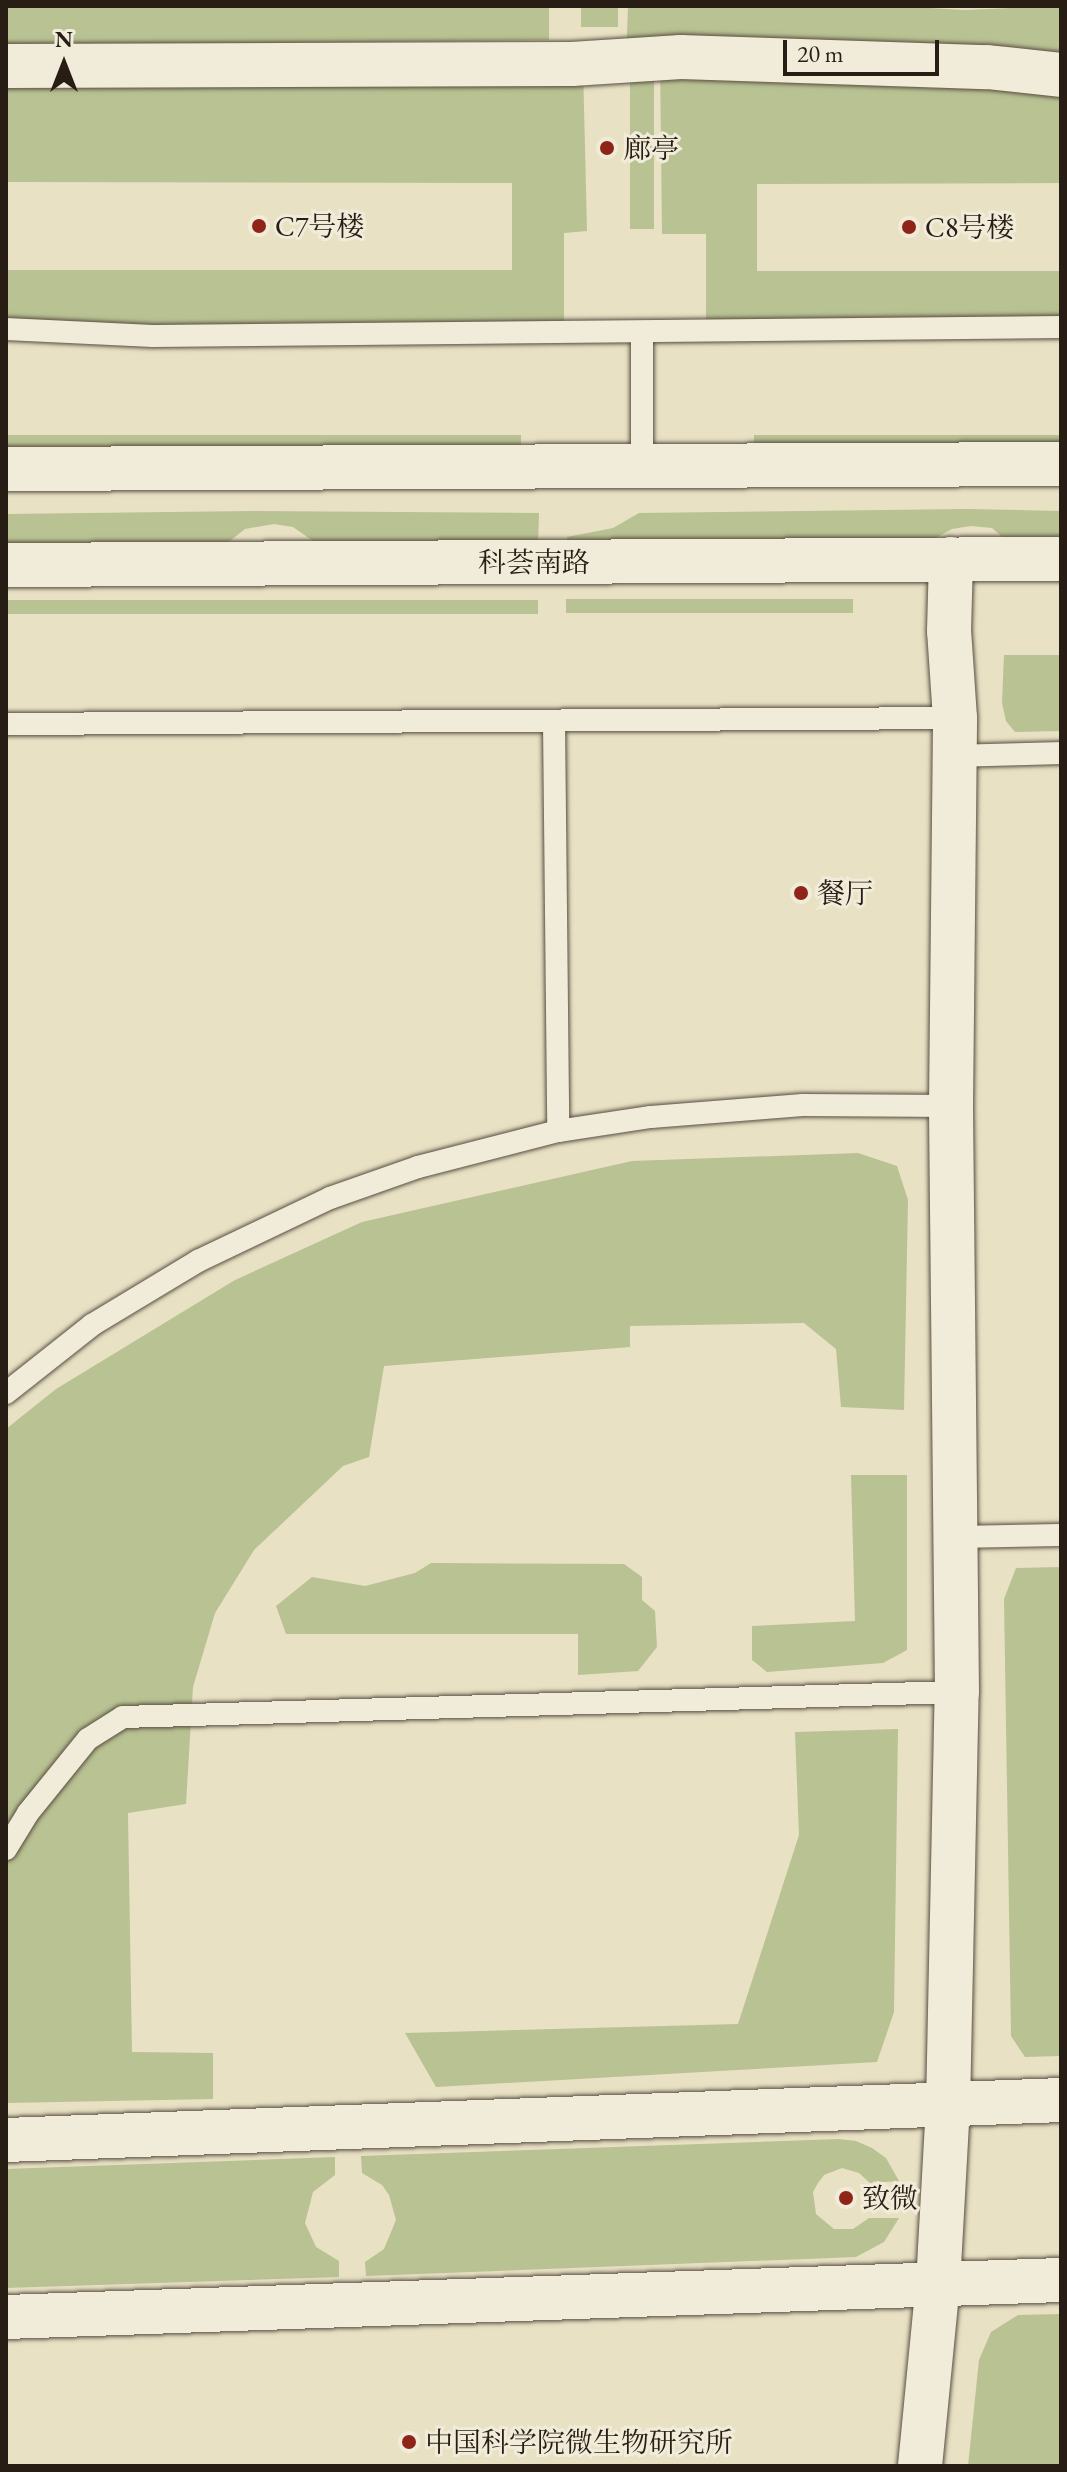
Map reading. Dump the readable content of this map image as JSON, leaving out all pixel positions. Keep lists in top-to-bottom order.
{
  "streets": {
    "street": ["科荟南路"]
  },
  "places": [
    "廊亭",
    "C7号楼",
    "C8号楼",
    "餐厅",
    "致微",
    "中国科学院微生物研究所"
  ],
  "scale_bar": "20 m",
  "north": "top"
}
